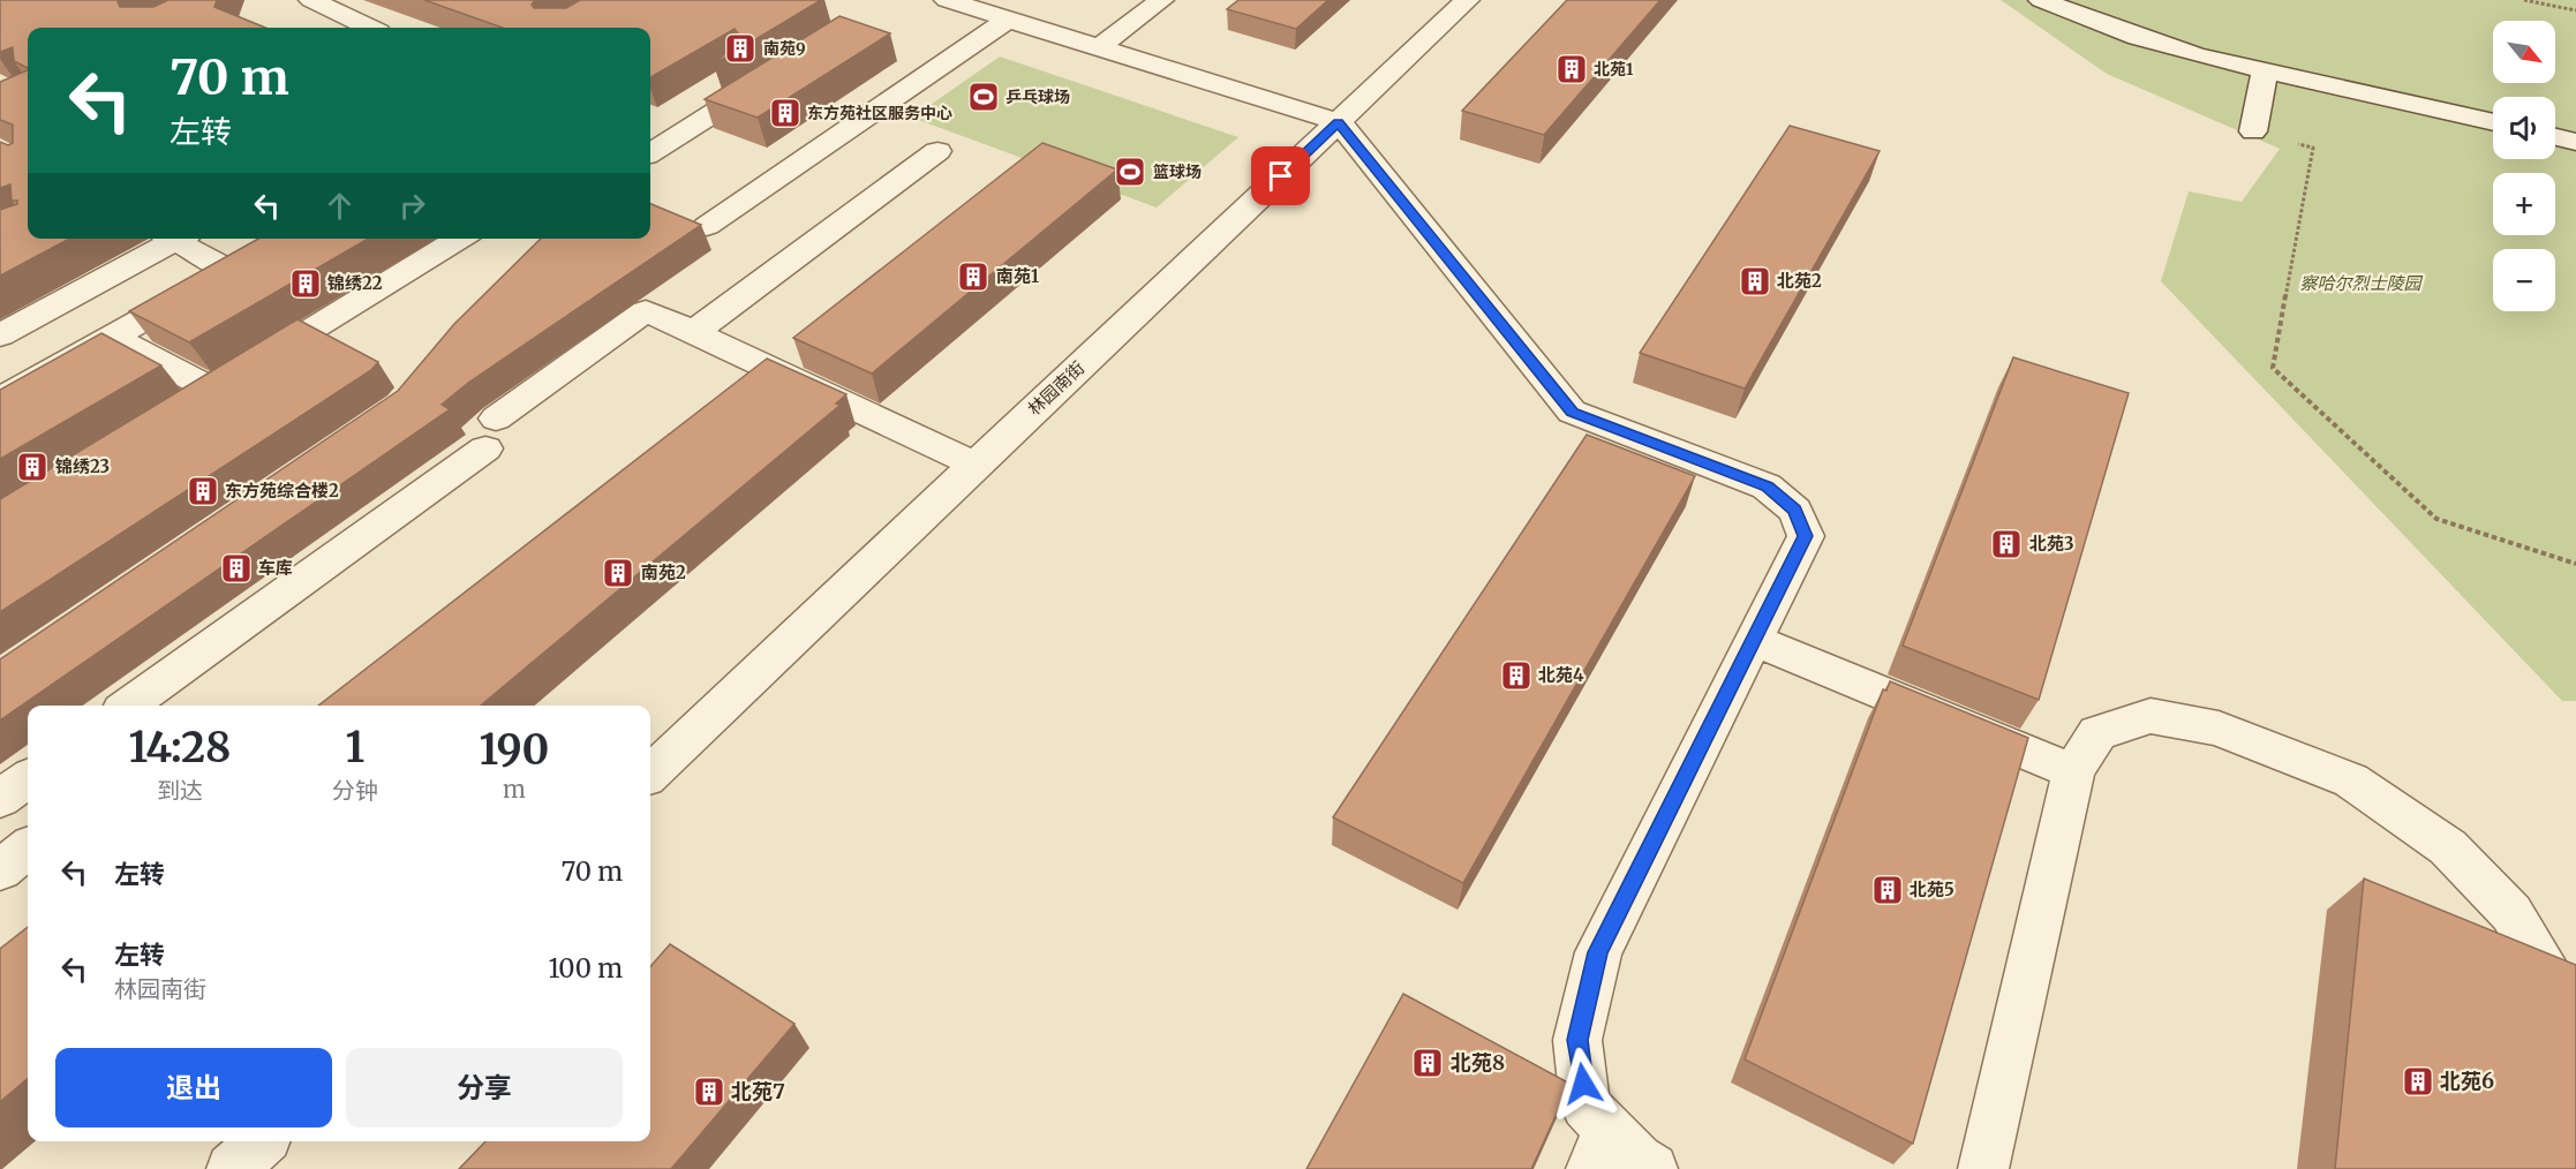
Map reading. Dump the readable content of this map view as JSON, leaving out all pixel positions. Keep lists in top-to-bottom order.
{
  "streets": {
    "street": ["林园南街"]
  },
  "parks": ["察哈尔烈士陵园"],
  "places": {
    "building": [
      "南苑9",
      "北苑1",
      "东方苑社区服务中心",
      "南苑1",
      "北苑2",
      "锦绣22",
      "锦绣23",
      "东方苑综合楼2",
      "北苑3",
      "车库",
      "南苑2",
      "北苑4",
      "北苑5",
      "北苑8",
      "北苑6",
      "北苑7"
    ],
    "sports": ["乒乓球场", "篮球场"]
  },
  "north": "bottom right",
  "page": {
    "map_buttons": ["+", "−"],
    "turn": ["70 m", "左转"],
    "eta": [
      "14:28",
      "到达",
      "1",
      "分钟",
      "190",
      "m"
    ],
    "list": [
      {
        "name": "左转",
        "value": "70 m"
      },
      {
        "name": "左转",
        "note": "林园南街",
        "value": "100 m"
      }
    ],
    "buttons": ["退出", "分享"]
  }
}
